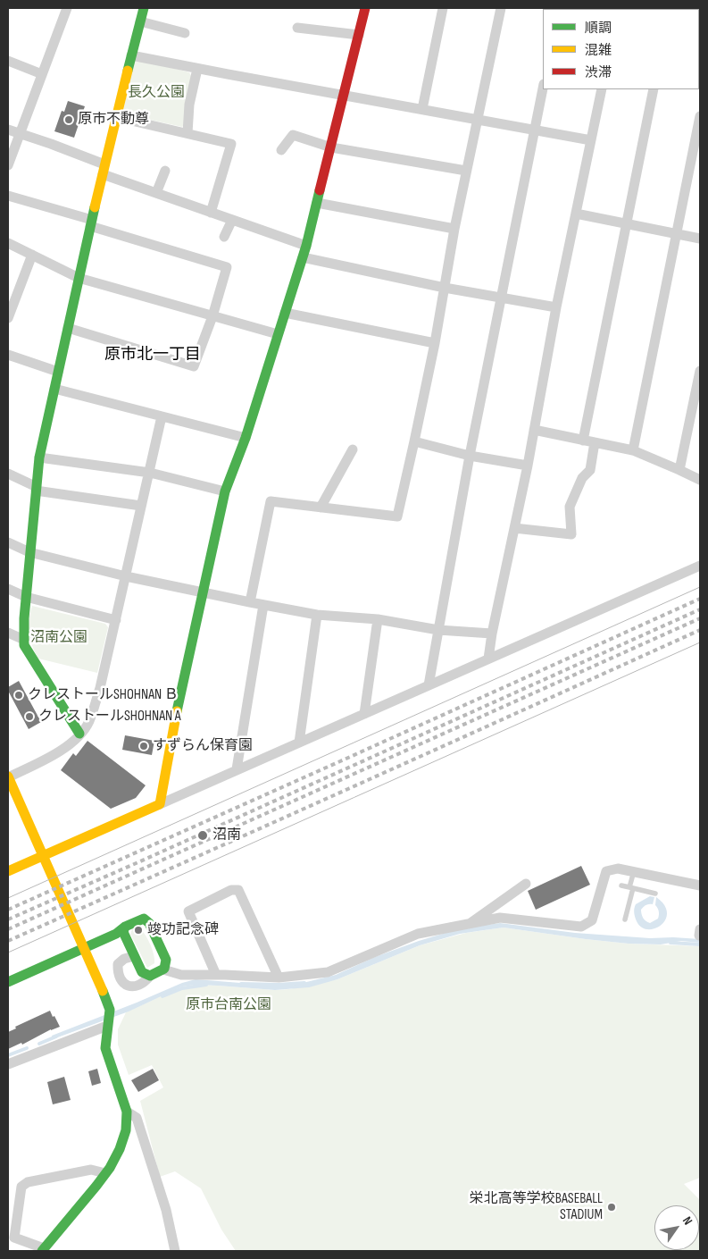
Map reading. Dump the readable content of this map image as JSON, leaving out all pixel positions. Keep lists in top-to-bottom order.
{
  "districts": ["原市北一丁目"],
  "parks": ["長久公園", "沼南公園", "原市台南公園"],
  "places": [
    "原市不動尊",
    "クレストールSHOHNAN Ｂ",
    "クレストールSHOHNAN A",
    "すずらん保育園",
    "沼南",
    "竣功記念碑",
    "栄北高等学校BASEBALL STADIUM"
  ],
  "legend": ["順調", "混雑", "渋滞"],
  "north": "top right"
}
